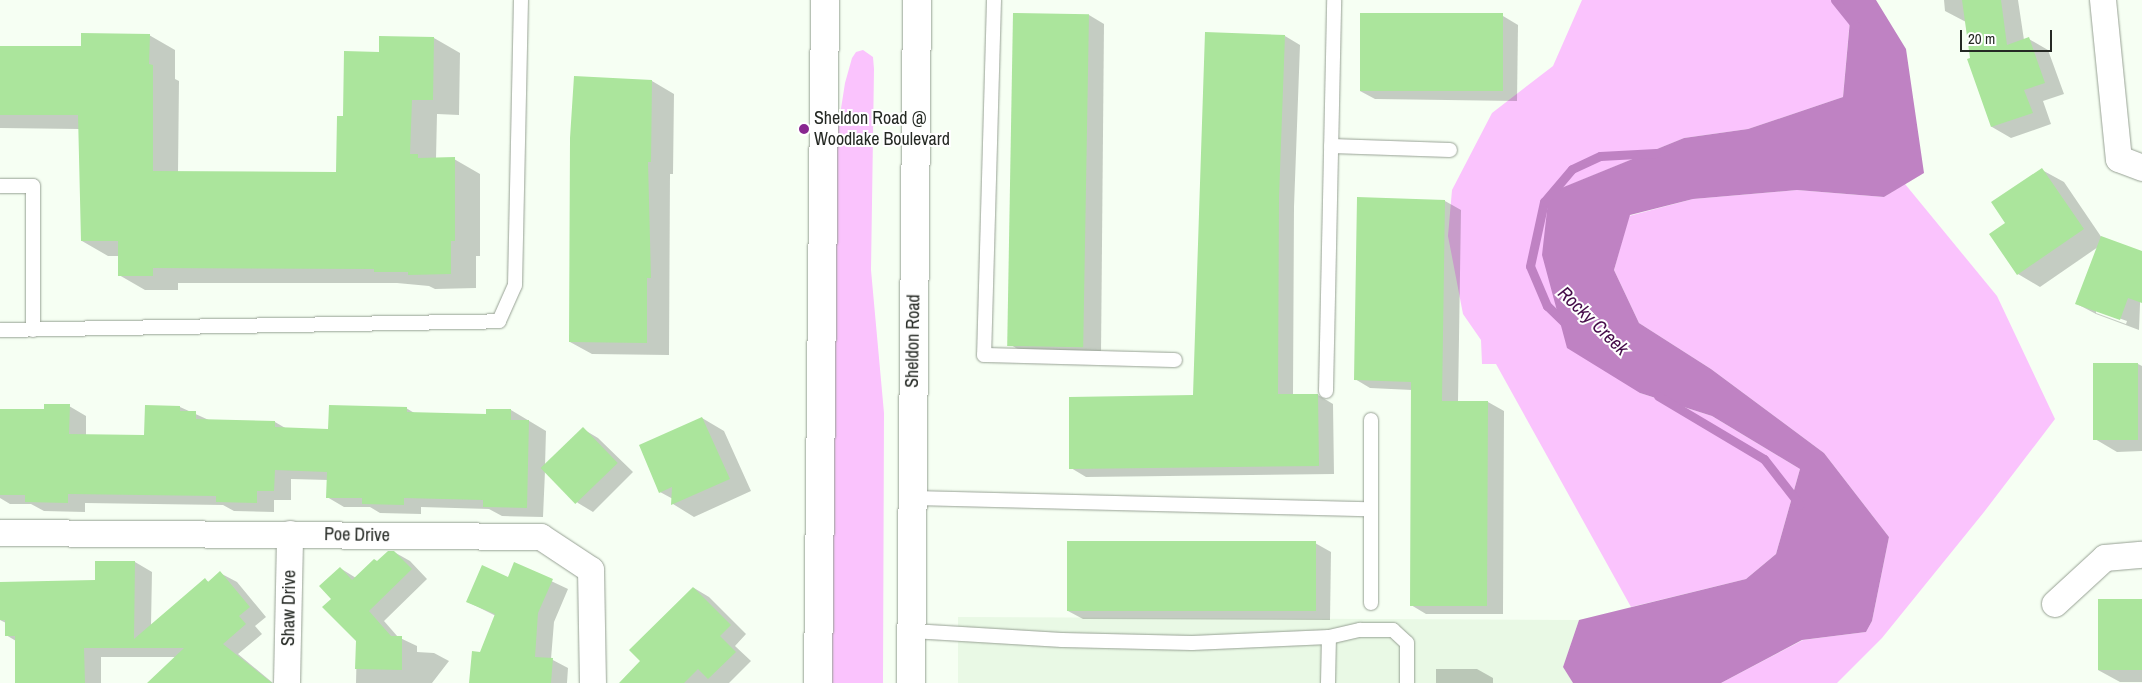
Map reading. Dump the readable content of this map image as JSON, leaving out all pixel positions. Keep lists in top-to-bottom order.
{
  "streets": {
    "main road": ["Sheldon Road"],
    "street": ["Poe Drive", "Shaw Drive"]
  },
  "crossings": [
    ["Poe Drive", "Shaw Drive"]
  ],
  "water": ["Rocky Creek"],
  "places": ["Sheldon Road @ Woodlake Boulevard"],
  "scale_bar": "20 m"
}
